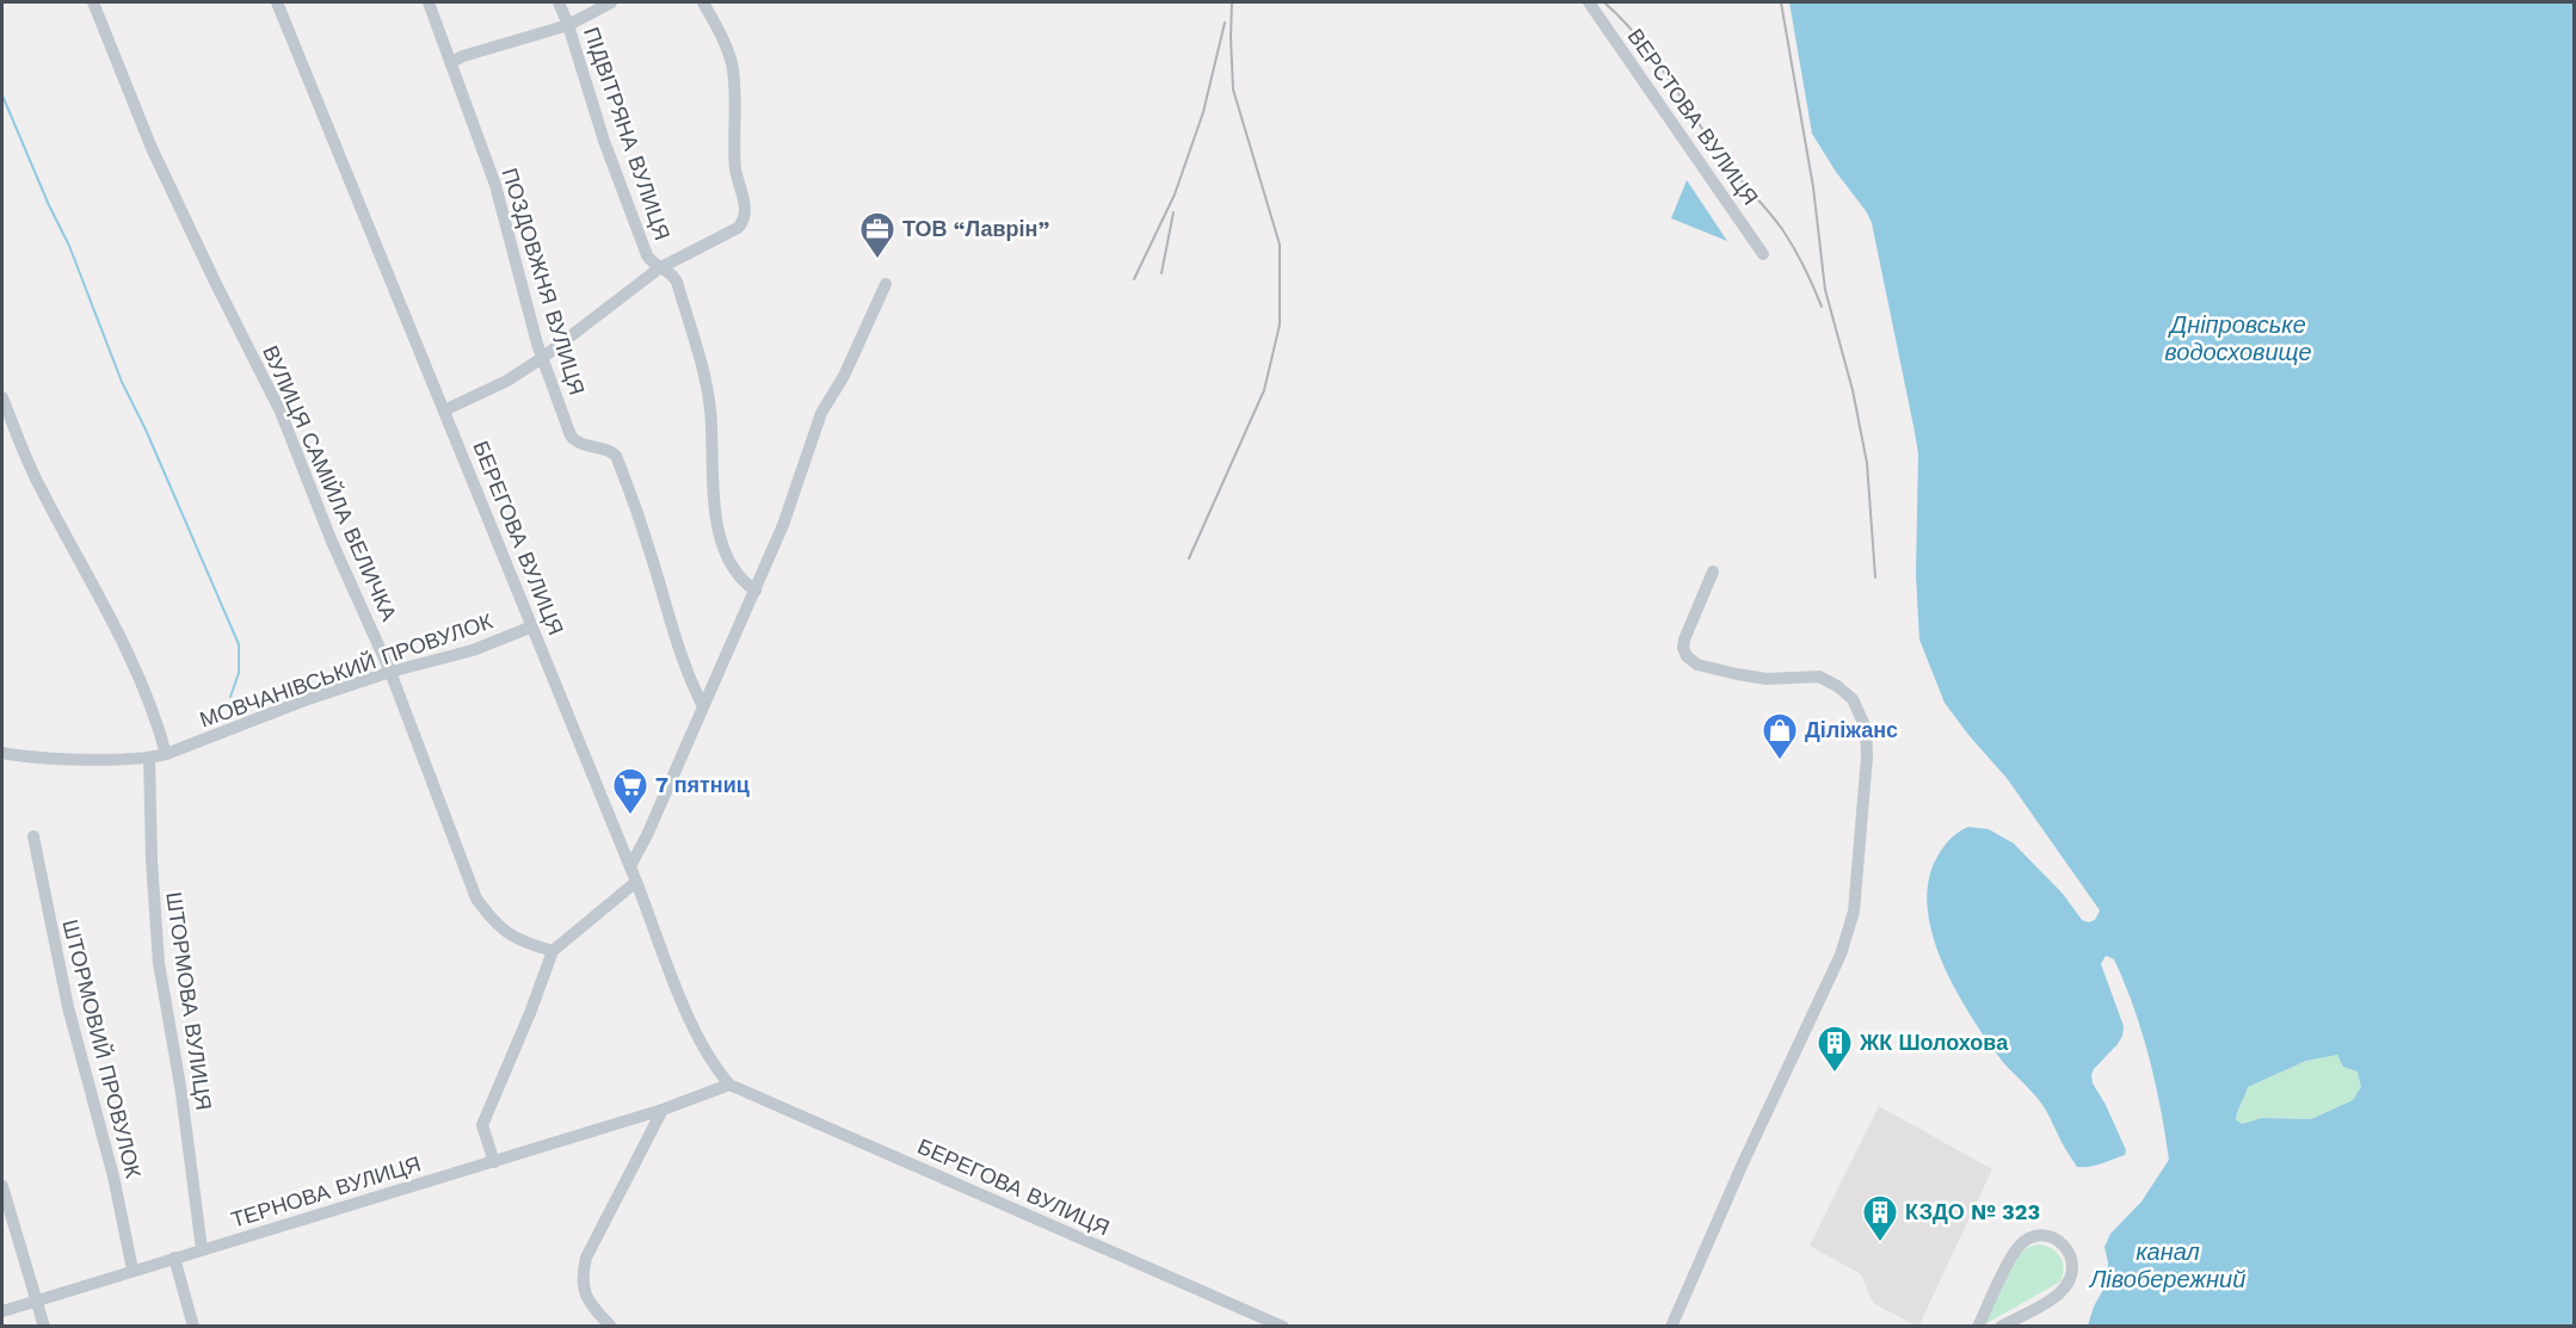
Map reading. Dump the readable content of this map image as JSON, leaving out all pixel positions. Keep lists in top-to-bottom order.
{
  "streets": {
    "street": [
      "ВЕРСТОВА ВУЛИЦЯ",
      "ПІДВІТРЯНА ВУЛИЦЯ",
      "ПОЗДОВЖНЯ ВУЛИЦЯ",
      "ВУЛИЦЯ САМІЙЛА ВЕЛИЧКА",
      "БЕРЕГОВА ВУЛИЦЯ",
      "МОВЧАНІВСЬКИЙ ПРОВУЛОК",
      "ШТОРМОВА ВУЛИЦЯ",
      "ШТОРМОВИЙ ПРОВУЛОК",
      "ТЕРНОВА ВУЛИЦЯ"
    ]
  },
  "crossings": [
    ["ВУЛИЦЯ САМІЙЛА ВЕЛИЧКА", "МОВЧАНІВСЬКИЙ ПРОВУЛОК"],
    ["БЕРЕГОВА ВУЛИЦЯ", "МОВЧАНІВСЬКИЙ ПРОВУЛОК"],
    ["МОВЧАНІВСЬКИЙ ПРОВУЛОК", "ШТОРМОВА ВУЛИЦЯ"],
    ["ШТОРМОВА ВУЛИЦЯ", "ТЕРНОВА ВУЛИЦЯ"],
    ["ШТОРМОВИЙ ПРОВУЛОК", "ТЕРНОВА ВУЛИЦЯ"]
  ],
  "water": ["Дніпровське водосховище", "канал Лівобережний"],
  "places": {
    "office": ["ТОВ “Лаврін”"],
    "shop": ["Діліжанс"],
    "supermarket": ["7 пятниц"],
    "building": ["ЖК Шолохова", "КЗДО № 323"]
  }
}
